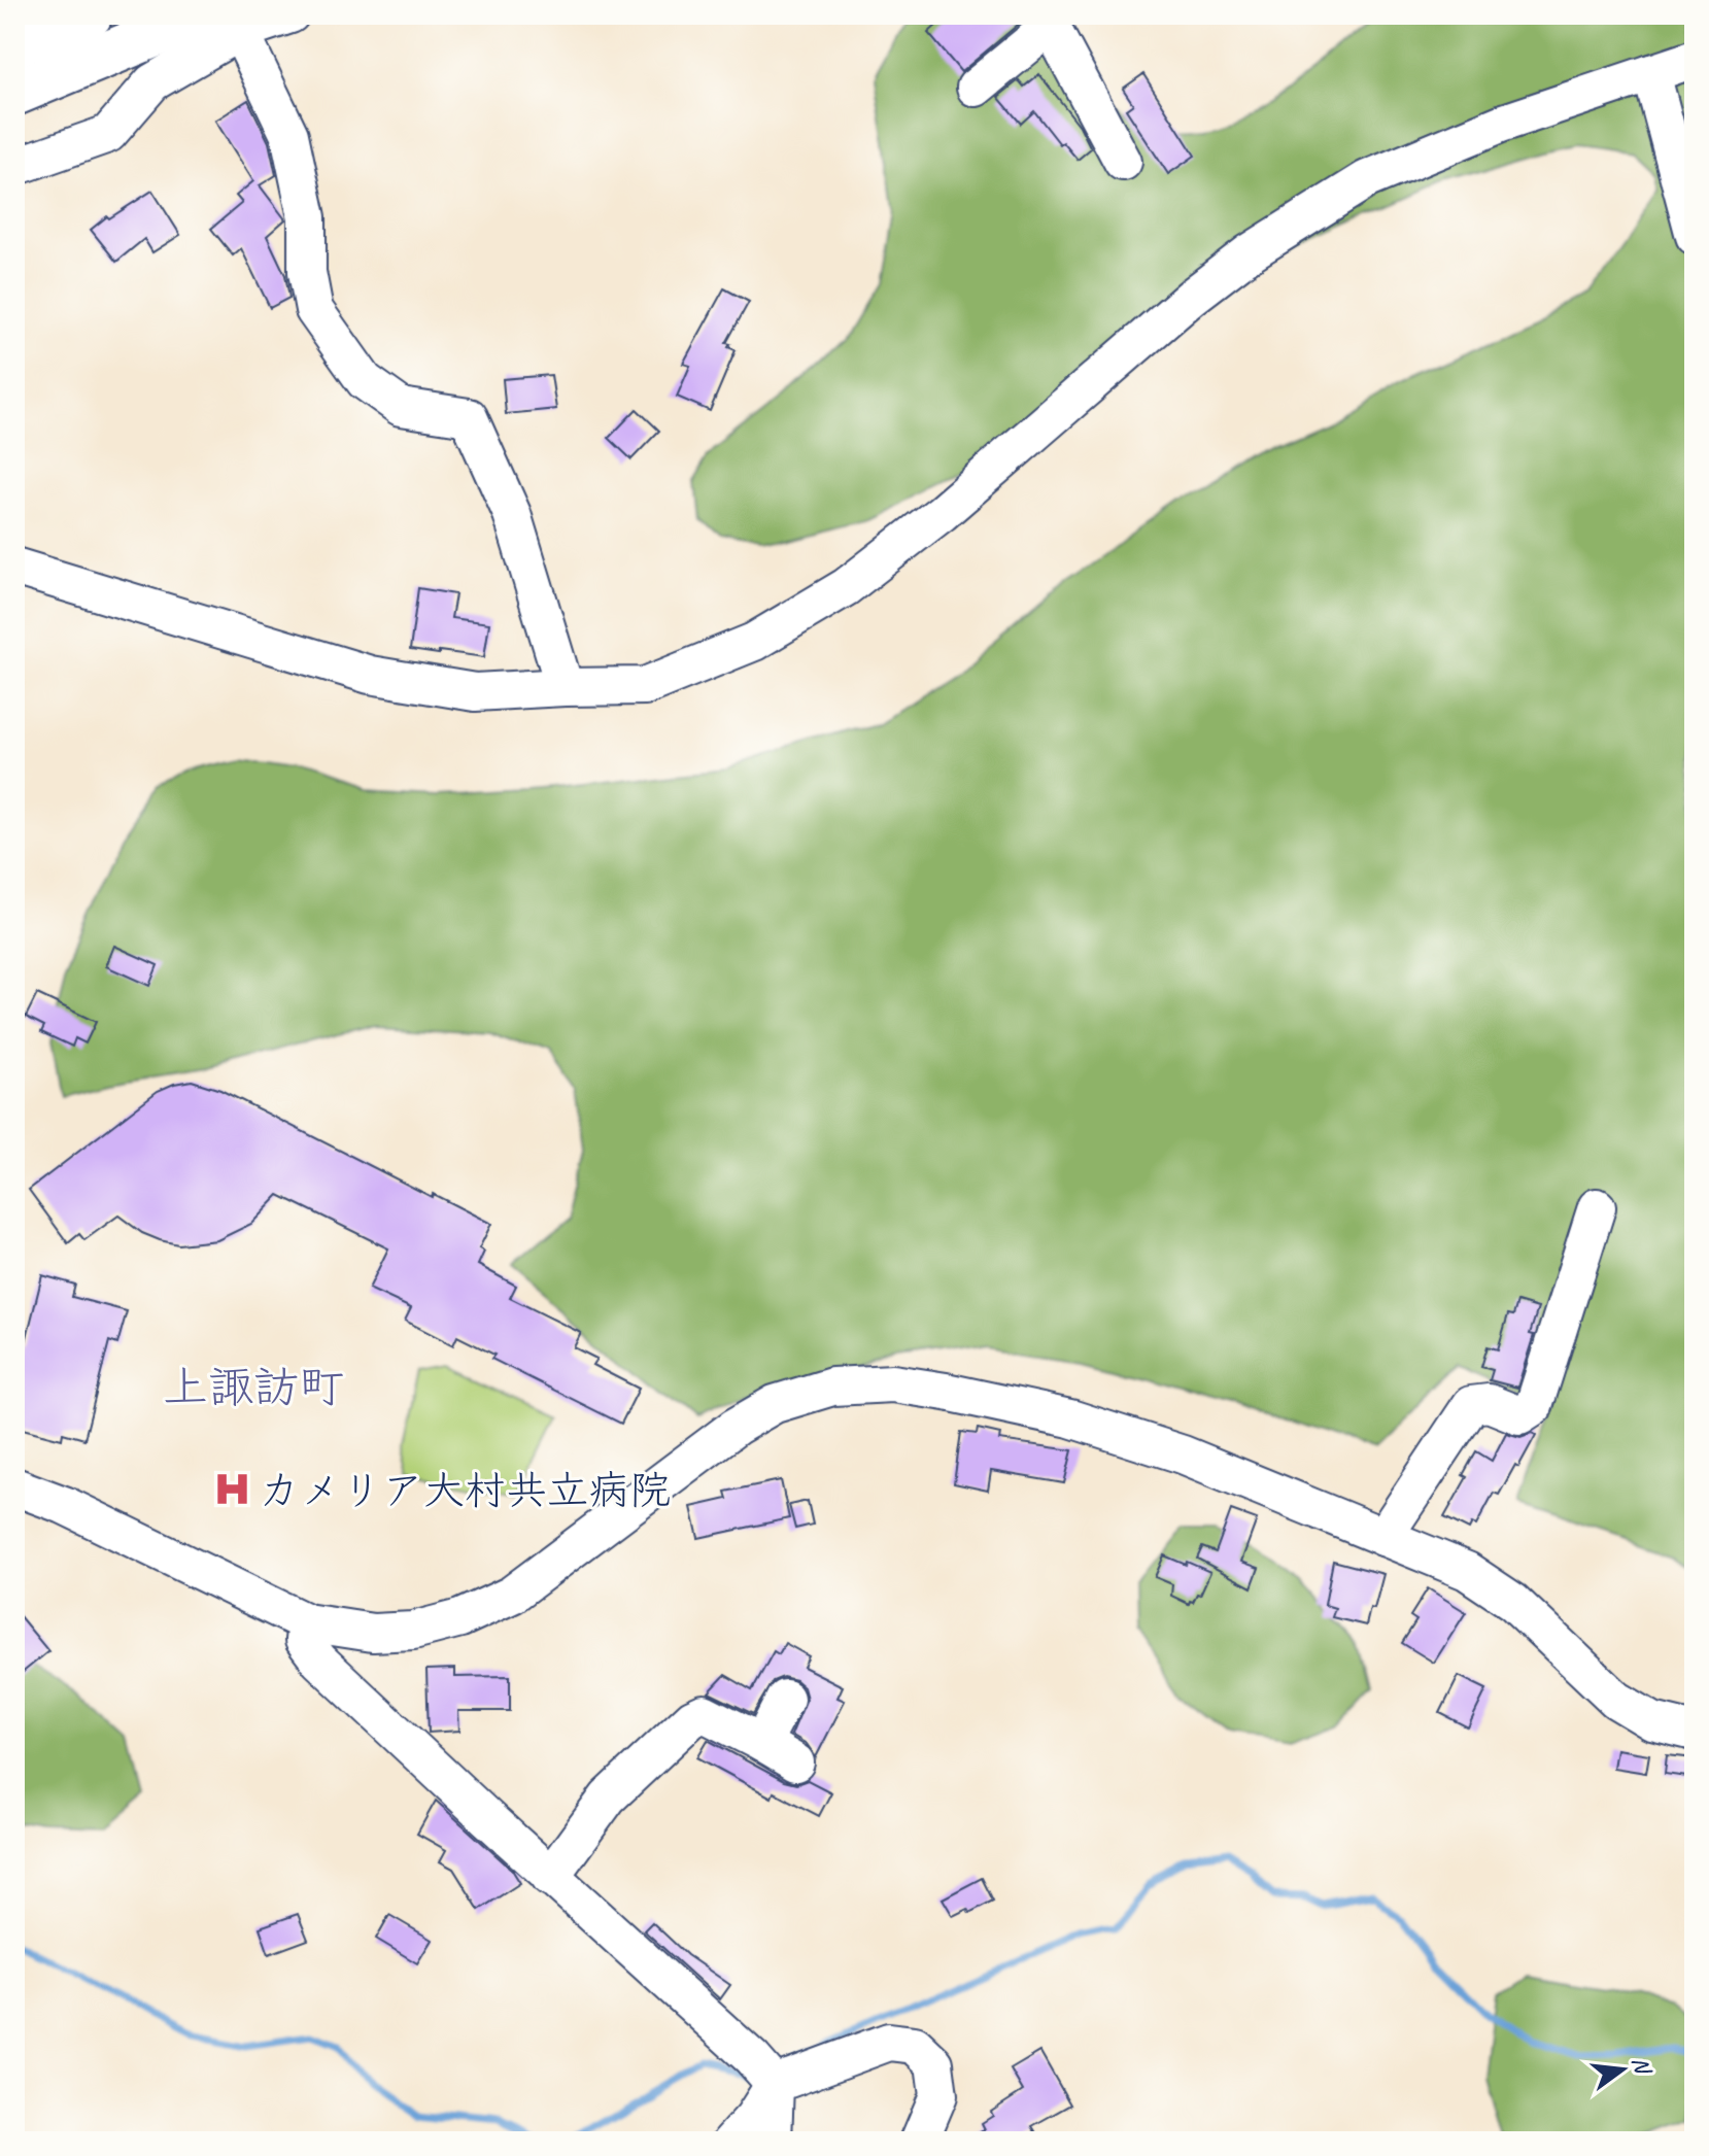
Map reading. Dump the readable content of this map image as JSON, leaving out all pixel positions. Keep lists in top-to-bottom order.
{
  "districts": ["上諏訪町"],
  "places": {
    "hospital": ["カメリア大村共立病院"]
  },
  "north": "right"
}
